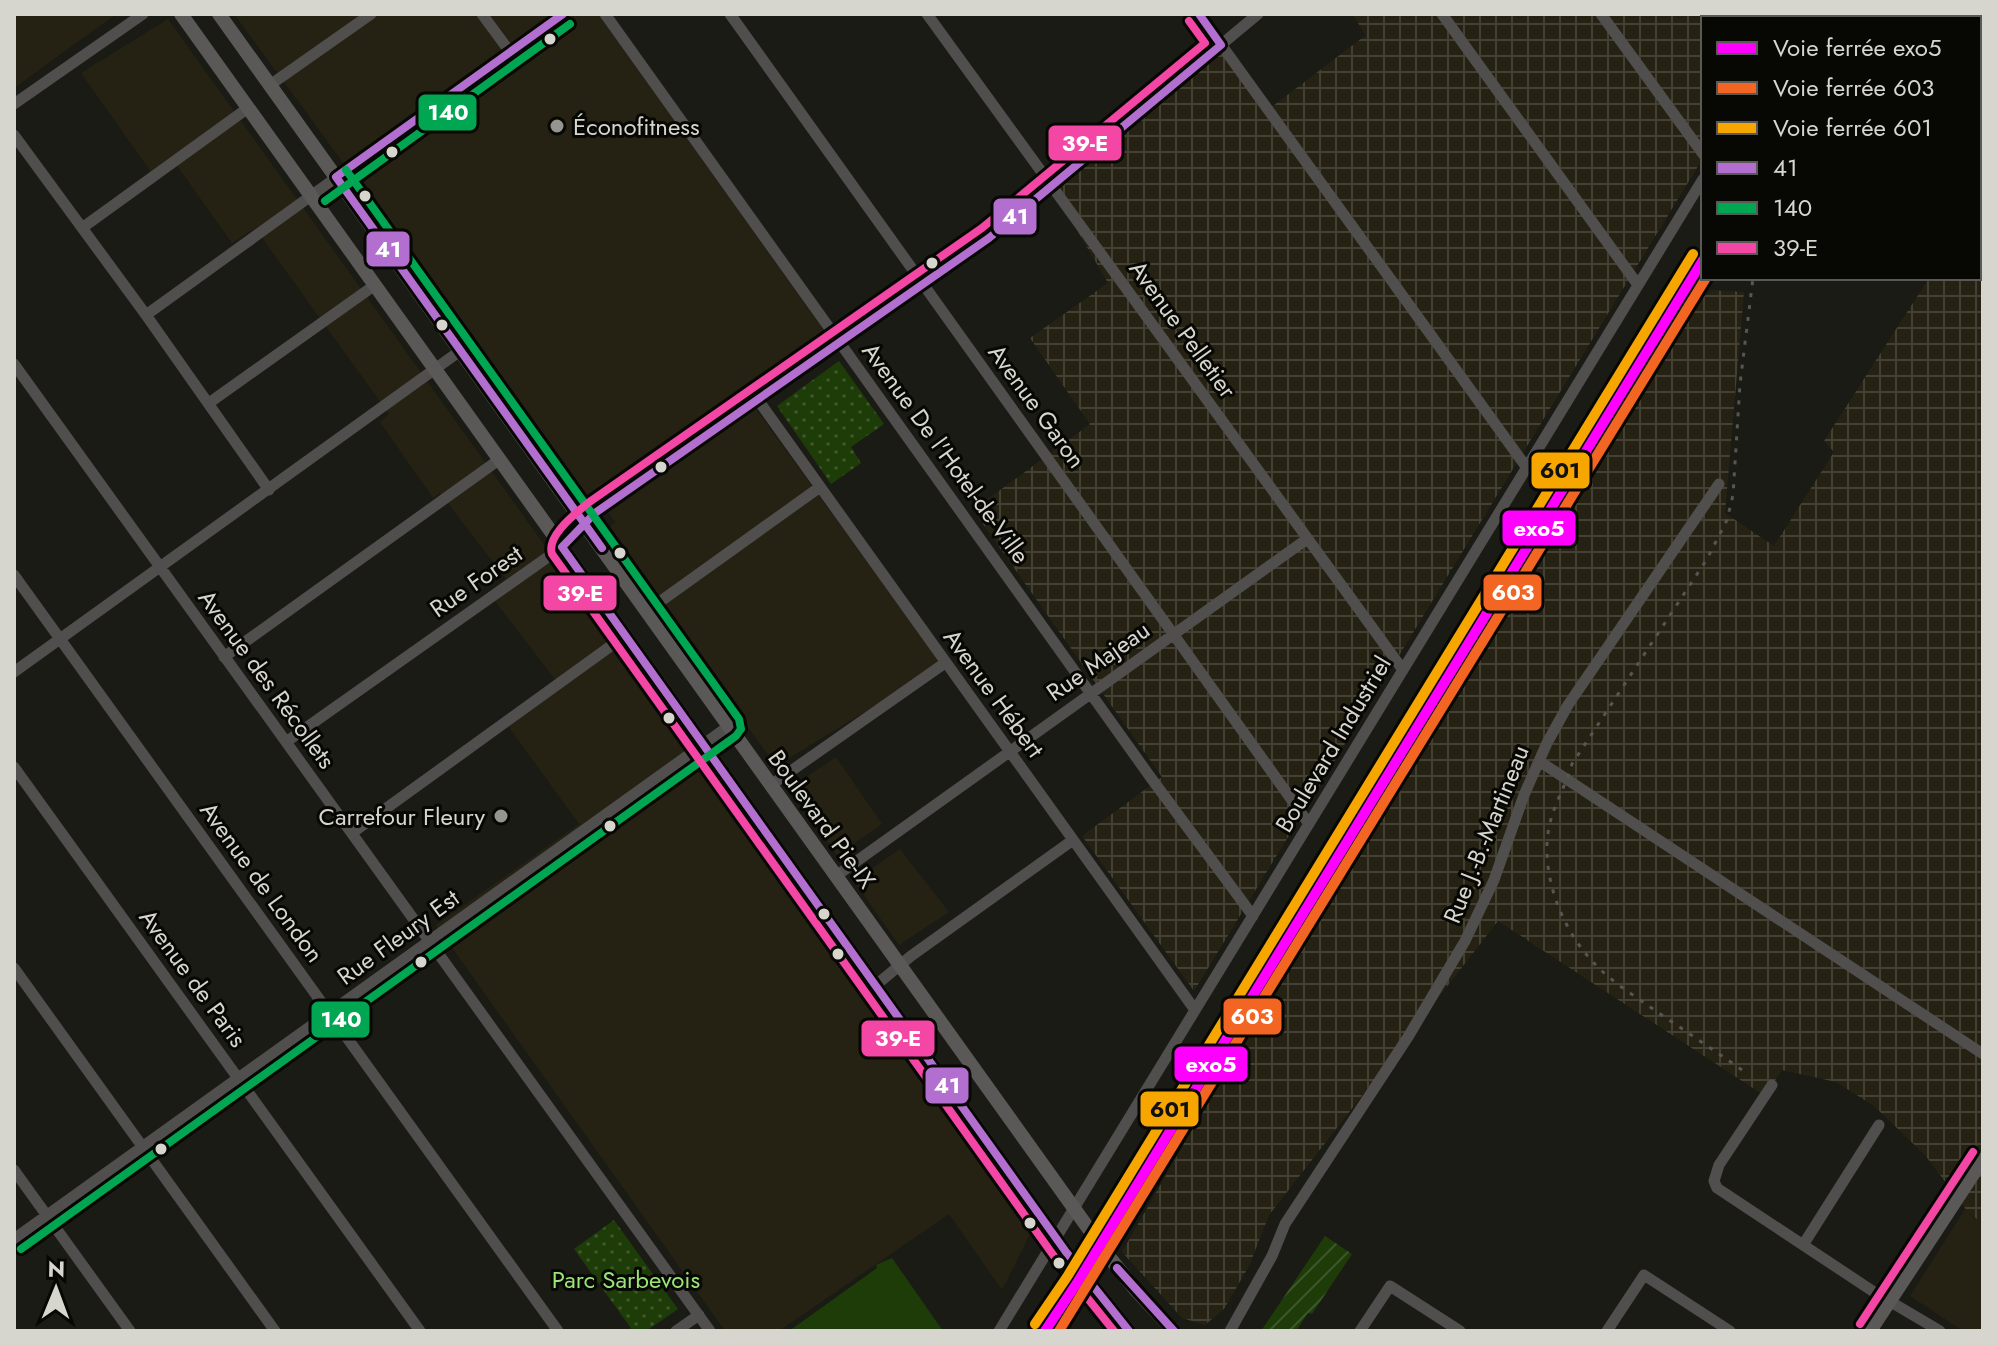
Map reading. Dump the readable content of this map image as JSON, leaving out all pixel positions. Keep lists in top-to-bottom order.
{
  "streets": {
    "main road": ["Boulevard Pie-IX"],
    "street": [
      "Avenue Pelletier",
      "Avenue Garon",
      "Avenue De l'Hotel-de-Ville",
      "Rue Forest",
      "Rue Majeau",
      "Avenue des Récollets",
      "Avenue Hébert",
      "Boulevard Industriel",
      "Rue J.-B.-Martineau",
      "Avenue de London",
      "Rue Fleury Est",
      "Avenue de Paris"
    ]
  },
  "crossings": [
    ["Avenue Pelletier", "Rue Forest"],
    ["Avenue Pelletier", "Rue Majeau"],
    ["Avenue Pelletier", "Boulevard Industriel"],
    ["Avenue Garon", "Rue Forest"],
    ["Avenue Garon", "Rue Majeau"],
    ["Avenue Garon", "Boulevard Industriel"],
    ["Avenue De l'Hotel-de-Ville", "Rue Forest"],
    ["Avenue De l'Hotel-de-Ville", "Rue Majeau"],
    ["Avenue De l'Hotel-de-Ville", "Boulevard Industriel"],
    ["Rue Forest", "Avenue des Récollets"],
    ["Rue Forest", "Avenue Hébert"],
    ["Rue Forest", "Boulevard Pie-IX"],
    ["Rue Majeau", "Avenue Hébert"],
    ["Rue Majeau", "Boulevard Pie-IX"],
    ["Avenue des Récollets", "Rue Fleury Est"],
    ["Avenue Hébert", "Boulevard Industriel"],
    ["Boulevard Industriel", "Boulevard Pie-IX"],
    ["Boulevard Pie-IX", "Rue Fleury Est"],
    ["Avenue de London", "Rue Fleury Est"],
    ["Rue Fleury Est", "Avenue de Paris"]
  ],
  "parks": ["Parc Sarbevois"],
  "places": ["Éconofitness", "Carrefour Fleury"],
  "lines": [
    "transit line 41",
    "transit line 39-E",
    "transit line 140",
    "rail line 601",
    "rail line exo5",
    "rail line 603"
  ],
  "legend": [
    "Voie ferrée exo5",
    "Voie ferrée 603",
    "Voie ferrée 601",
    "41",
    "140",
    "39-E"
  ],
  "north": "top"
}
